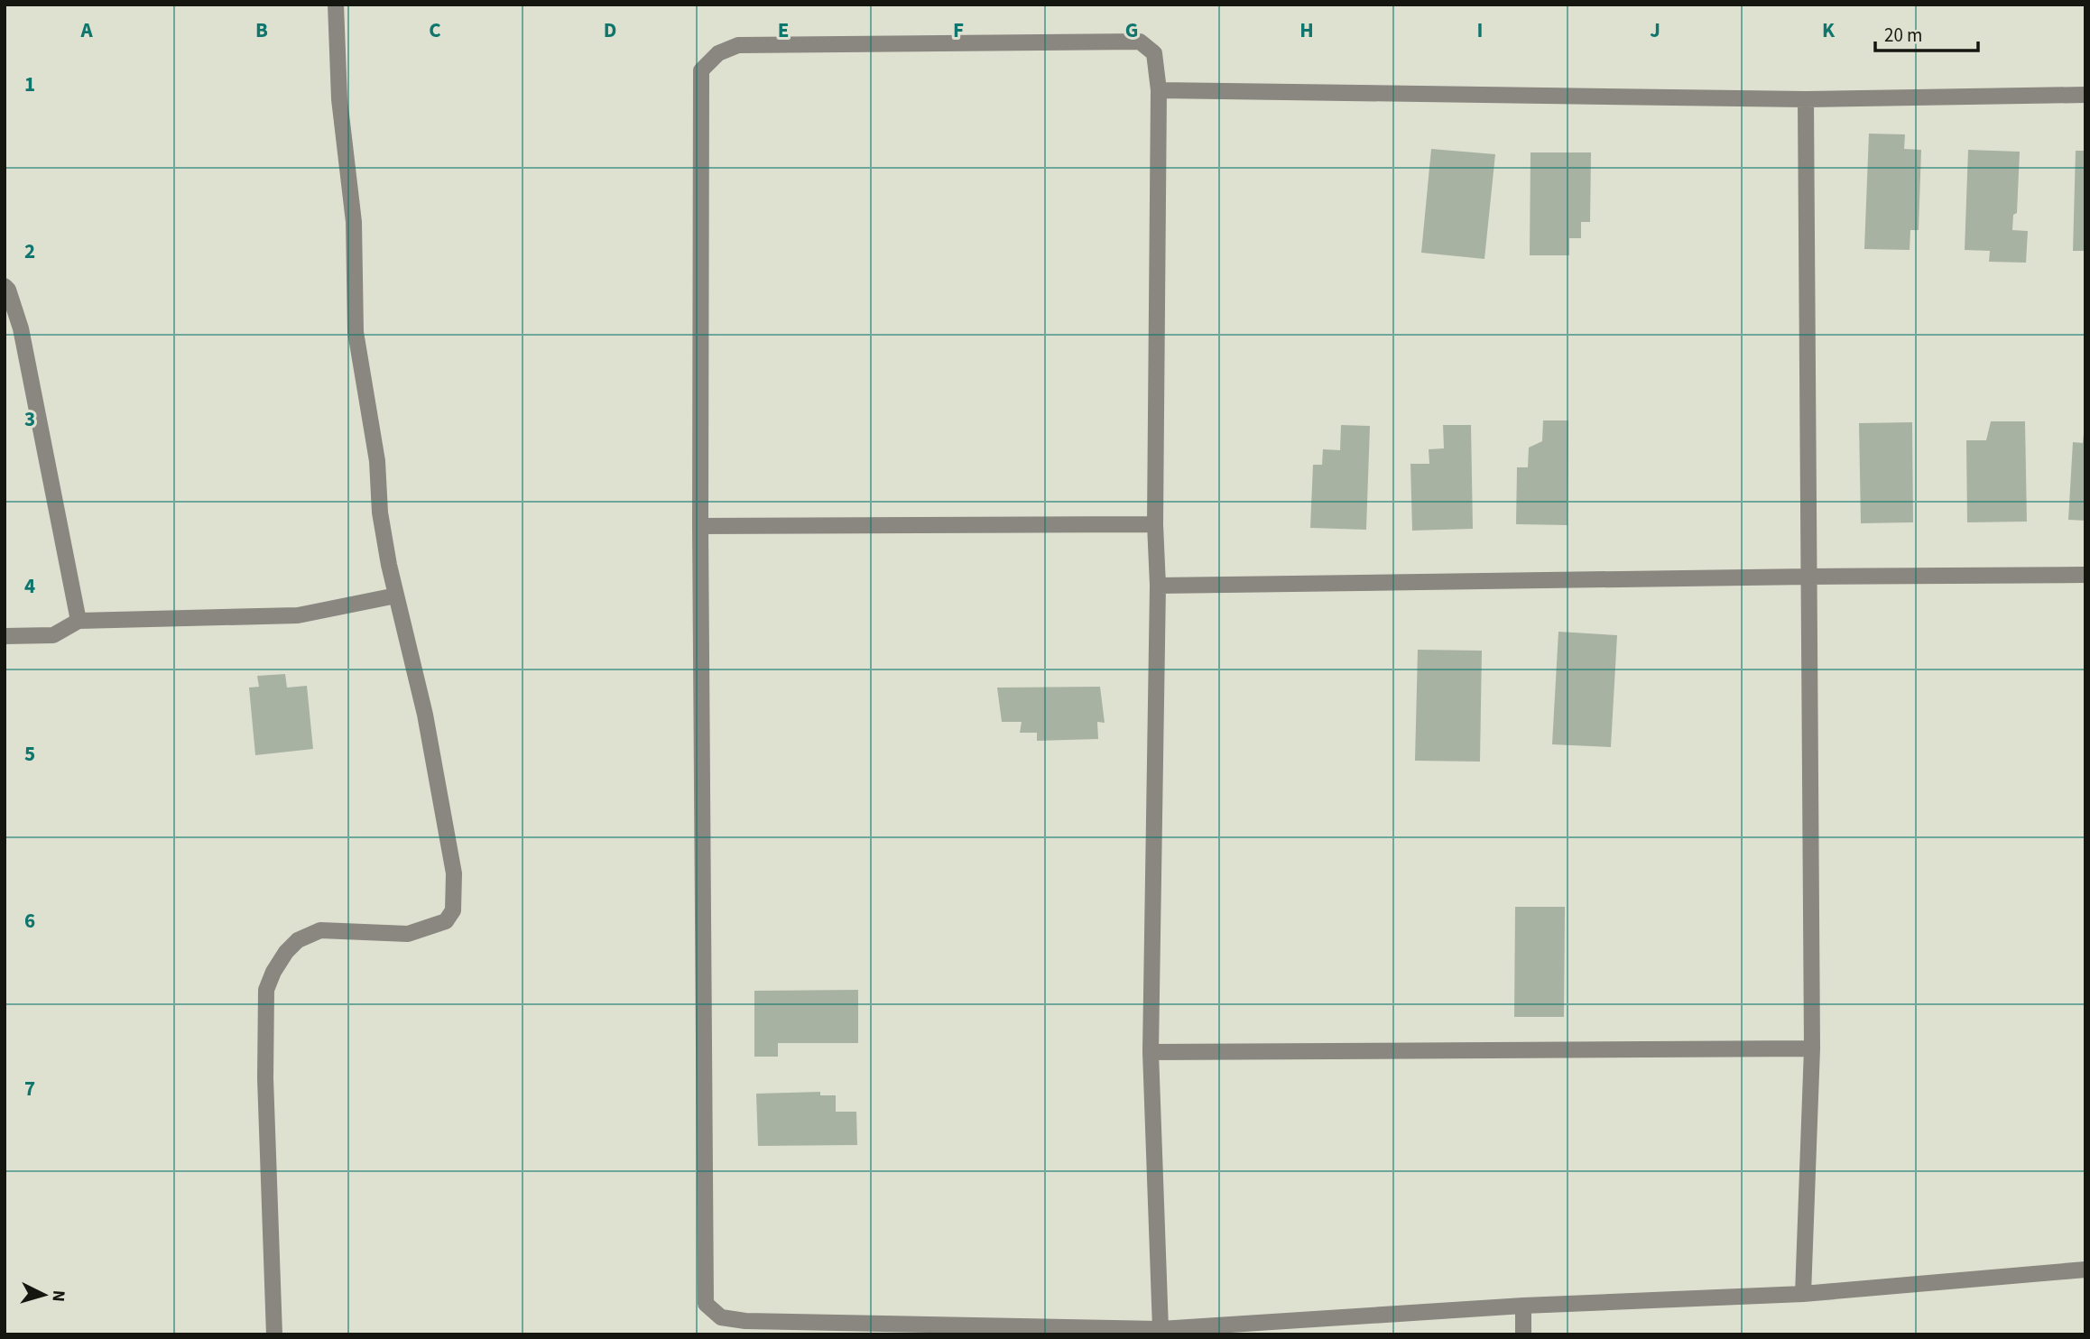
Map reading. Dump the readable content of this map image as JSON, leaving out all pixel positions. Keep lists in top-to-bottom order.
{
  "scale_bar": "20 m",
  "north": "right",
  "grid": {
    "columns": [
      "A",
      "B",
      "C",
      "D",
      "E",
      "F",
      "G",
      "H",
      "I",
      "J",
      "K"
    ],
    "rows": [
      "1",
      "2",
      "3",
      "4",
      "5",
      "6",
      "7"
    ]
  }
}
